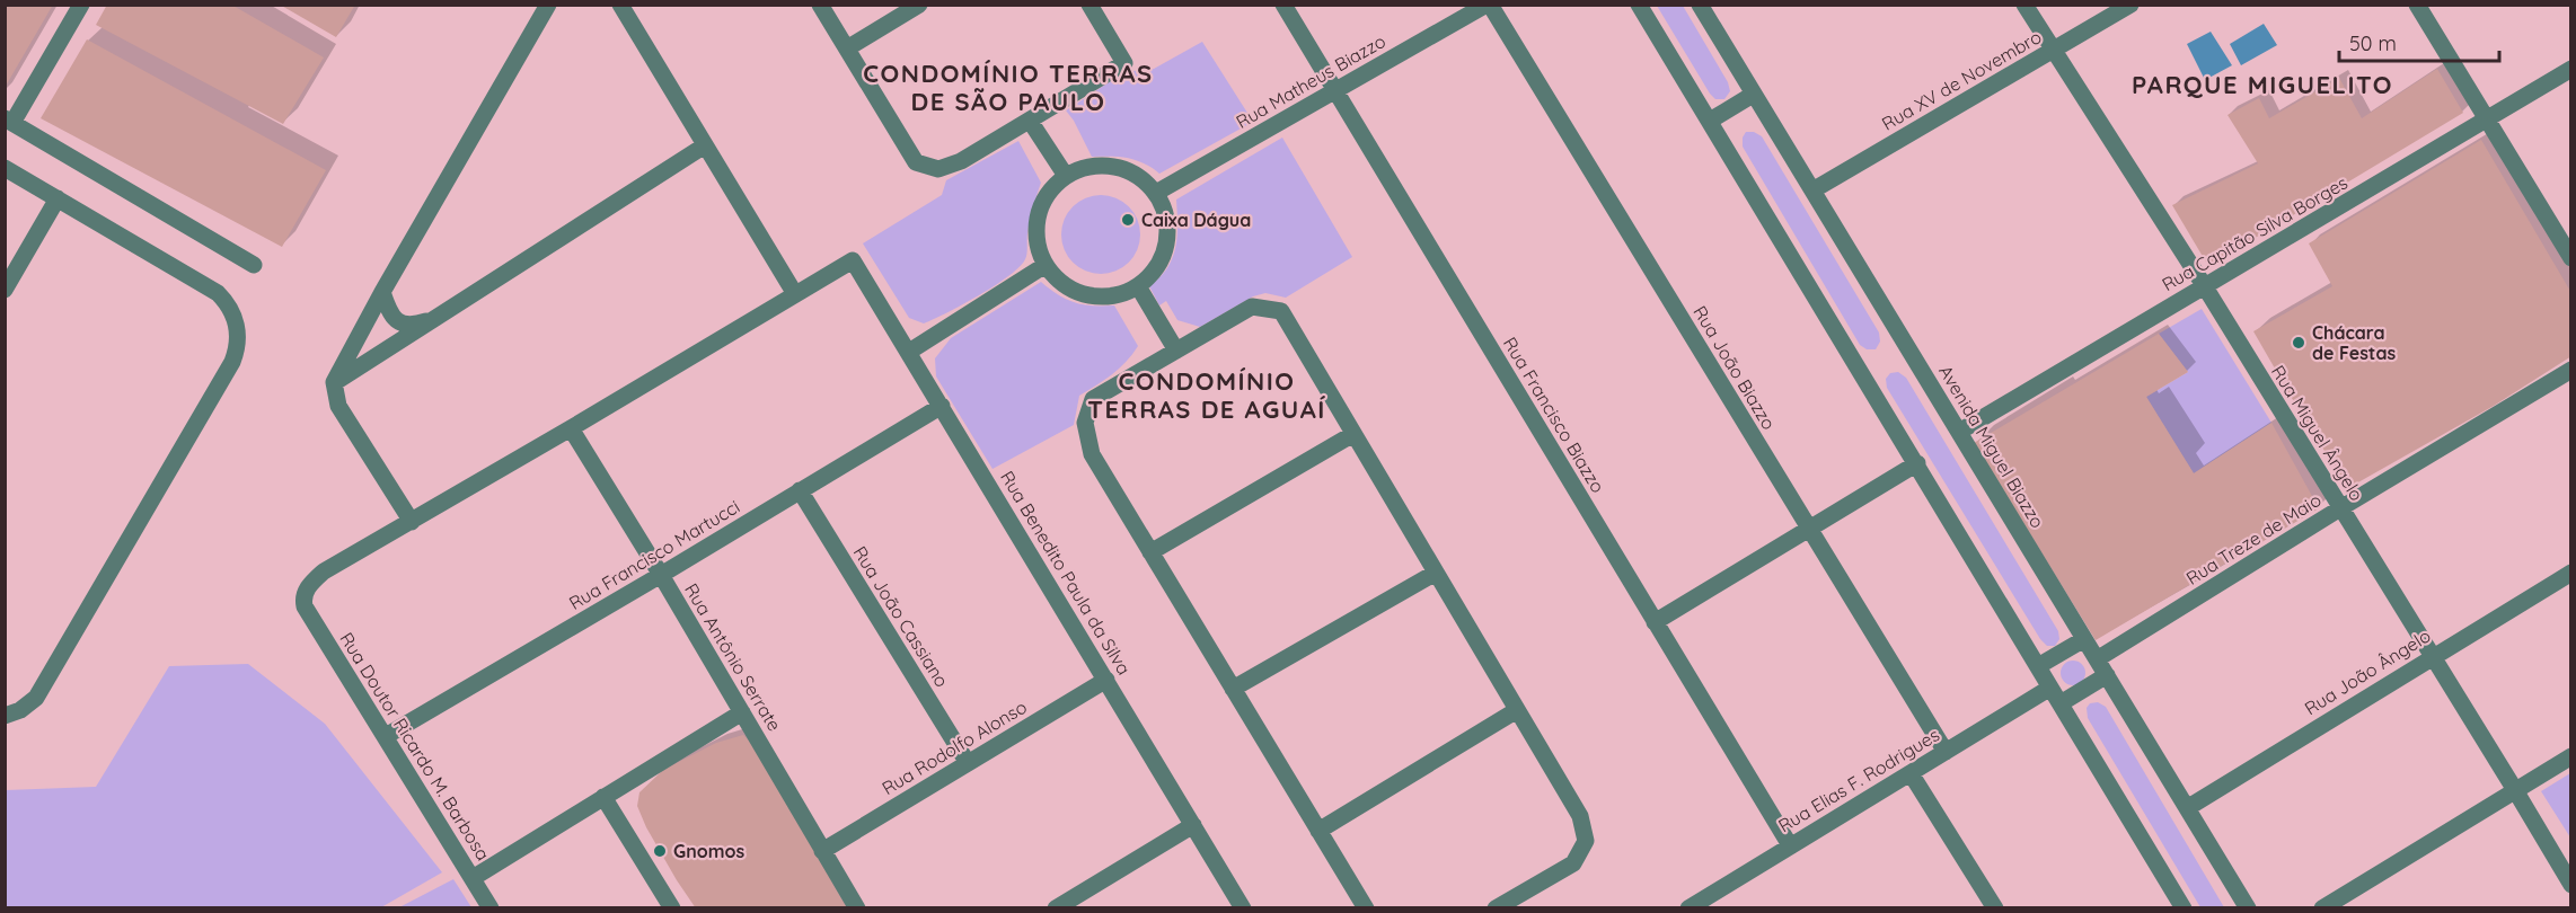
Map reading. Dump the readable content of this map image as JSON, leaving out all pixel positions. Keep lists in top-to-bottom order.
{
  "streets": {
    "street": [
      "Rua XV de Novembro",
      "Rua Matheus Biazzo",
      "Rua Capitão Silva Borges",
      "Rua João Biazzo",
      "Rua Francisco Biazzo",
      "Rua Miguel Ângelo",
      "Avenida Miguel Biazzo",
      "Rua Treze de Maio",
      "Rua Francisco Martucci",
      "Rua Benedito Paula da Silva",
      "Rua João Cassiano",
      "Rua Antônio Serrate",
      "Rua João Ângelo",
      "Rua Doutor Ricardo M. Barbosa",
      "Rua Rodolfo Alonso",
      "Rua Elias F. Rodrigues"
    ]
  },
  "crossings": [
    ["Rua XV de Novembro", "Rua Miguel Ângelo"],
    ["Rua XV de Novembro", "Avenida Miguel Biazzo"],
    ["Rua Matheus Biazzo", "Rua João Biazzo"],
    ["Rua Matheus Biazzo", "Rua Francisco Biazzo"],
    ["Rua Capitão Silva Borges", "Rua Miguel Ângelo"],
    ["Rua Capitão Silva Borges", "Avenida Miguel Biazzo"],
    ["Rua João Biazzo", "Rua Elias F. Rodrigues"],
    ["Rua Francisco Biazzo", "Rua Elias F. Rodrigues"],
    ["Rua Miguel Ângelo", "Rua Treze de Maio"],
    ["Rua Miguel Ângelo", "Rua João Ângelo"],
    ["Avenida Miguel Biazzo", "Rua Treze de Maio"],
    ["Avenida Miguel Biazzo", "Rua João Ângelo"],
    ["Rua Francisco Martucci", "Rua Benedito Paula da Silva"],
    ["Rua Francisco Martucci", "Rua João Cassiano"],
    ["Rua Francisco Martucci", "Rua Antônio Serrate"],
    ["Rua Francisco Martucci", "Rua Doutor Ricardo M. Barbosa"],
    ["Rua Benedito Paula da Silva", "Rua Rodolfo Alonso"],
    ["Rua João Cassiano", "Rua Rodolfo Alonso"],
    ["Rua Antônio Serrate", "Rua Rodolfo Alonso"]
  ],
  "districts": ["CONDOMÍNIO TERRAS DE SÃO PAULO", "PARQUE MIGUELITO", "CONDOMÍNIO TERRAS DE AGUAÍ"],
  "places": ["Caixa Dágua", "Chácara de Festas", "Gnomos"],
  "scale_bar": "50 m"
}
